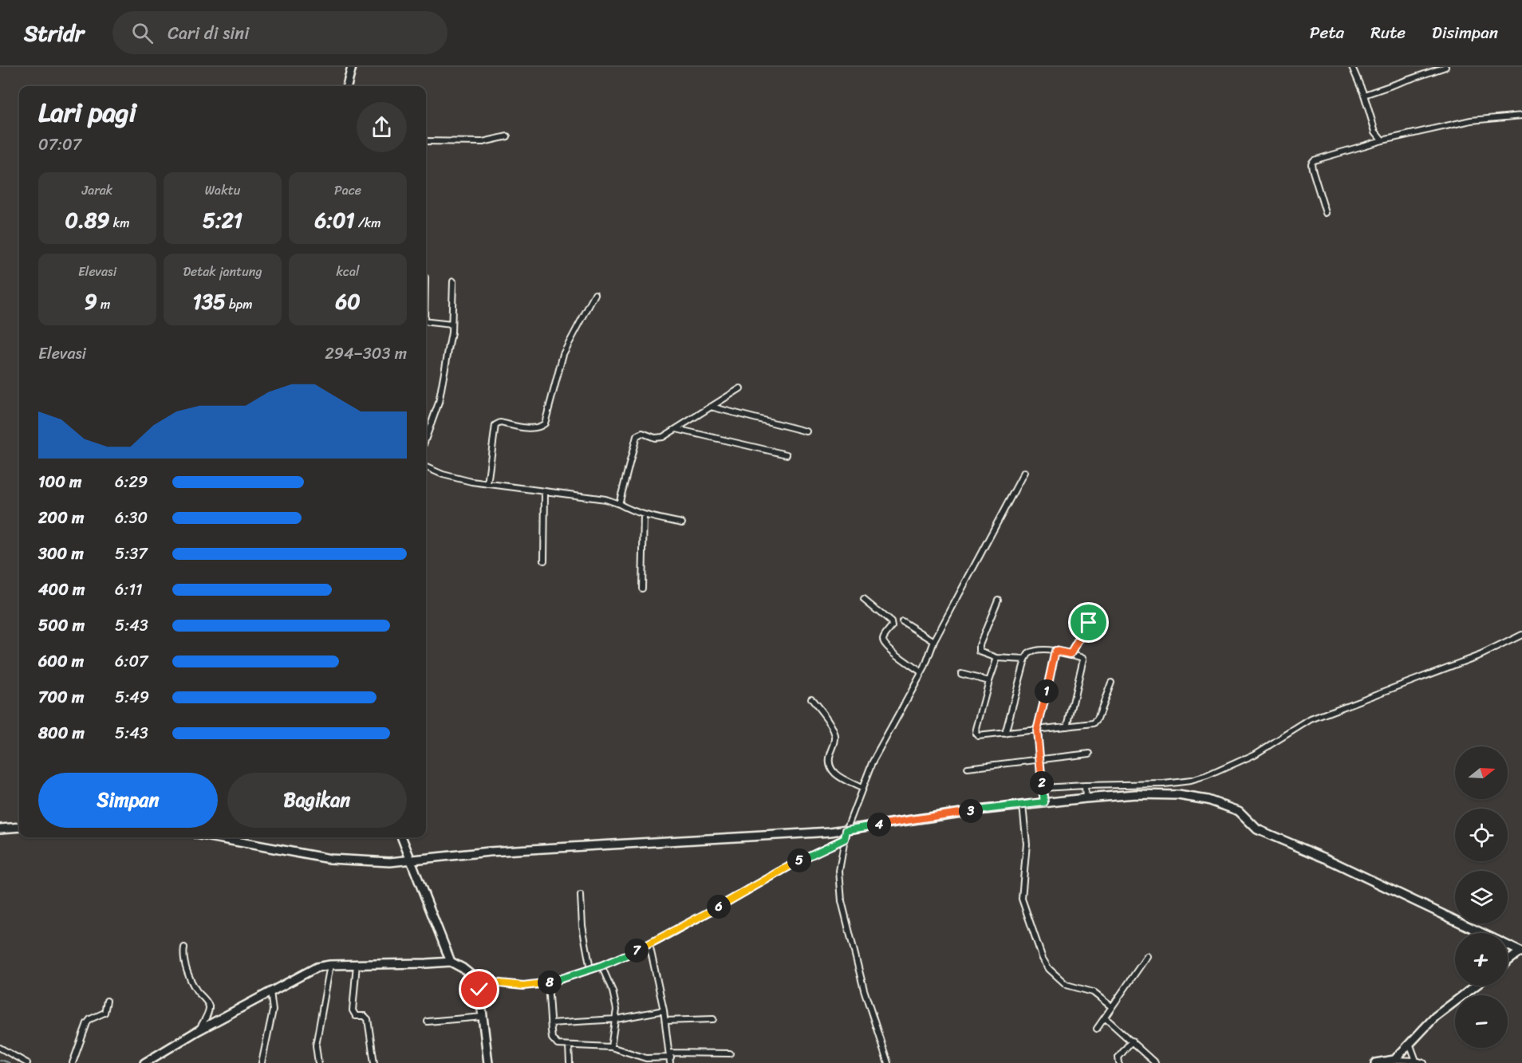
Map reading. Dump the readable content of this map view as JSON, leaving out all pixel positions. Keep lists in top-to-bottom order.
{
  "north": "right",
  "page": {
    "header": "Stridr",
    "search": "Cari di sini",
    "nav": ["Peta", "Rute", "Disimpan"],
    "heading": ["Lari pagi", "07:07"],
    "stats": [
      ["Jarak", "0.89 km"],
      ["Waktu", "5:21"],
      ["Pace", "6:01 /km"],
      ["Elevasi", "9 m"],
      ["Detak jantung", "135 bpm"],
      ["kcal", "60"]
    ],
    "chart": ["Elevasi", "294–303 m"],
    "list": [
      {
        "name": "100 m",
        "note": "6:29"
      },
      {
        "name": "200 m",
        "note": "6:30"
      },
      {
        "name": "300 m",
        "note": "5:37"
      },
      {
        "name": "400 m",
        "note": "6:11"
      },
      {
        "name": "500 m",
        "note": "5:43"
      },
      {
        "name": "600 m",
        "note": "6:07"
      },
      {
        "name": "700 m",
        "note": "5:49"
      },
      {
        "name": "800 m",
        "note": "5:43"
      }
    ],
    "pins": [
      "1",
      "2",
      "3",
      "4",
      "5",
      "6",
      "7",
      "8"
    ],
    "map_buttons": ["+", "−"],
    "buttons": ["Simpan", "Bagikan"]
  }
}
